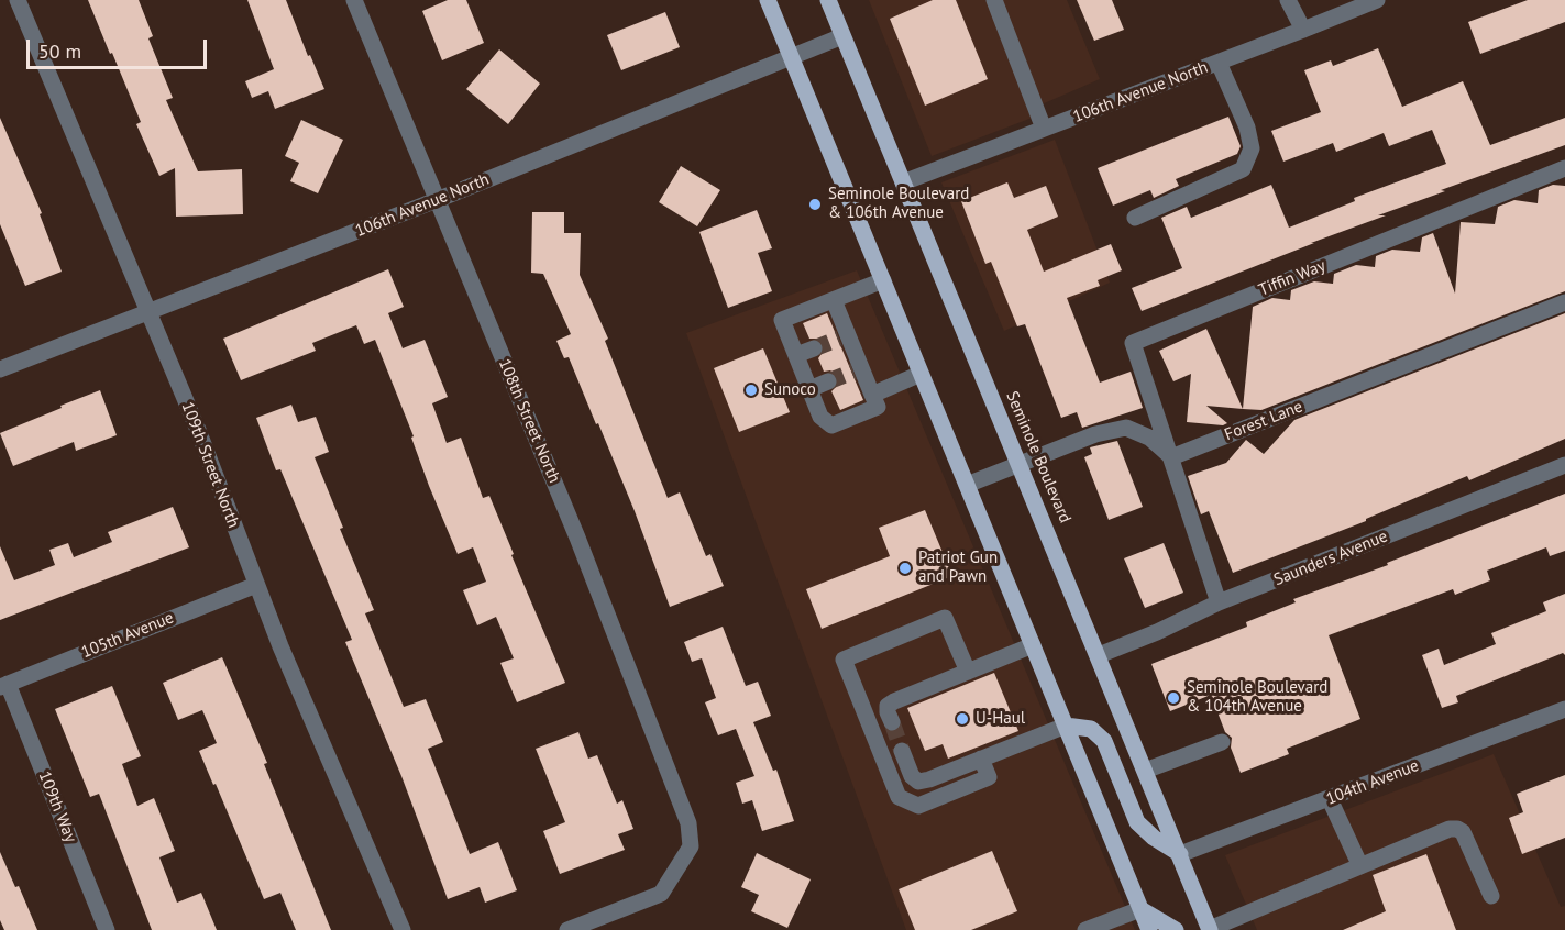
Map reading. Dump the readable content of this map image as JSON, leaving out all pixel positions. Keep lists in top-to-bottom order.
{
  "streets": {
    "main road": ["Seminole Boulevard"],
    "street": [
      "106th Avenue North",
      "Tiffin Way",
      "108th Street North",
      "Forest Lane",
      "109th Street North",
      "Saunders Avenue",
      "105th Avenue",
      "104th Avenue",
      "109th Way"
    ]
  },
  "crossings": [
    ["106th Avenue North", "108th Street North"],
    ["106th Avenue North", "Seminole Boulevard"],
    ["106th Avenue North", "109th Street North"],
    ["Tiffin Way", "Forest Lane"],
    ["Seminole Boulevard", "Saunders Avenue"],
    ["Seminole Boulevard", "104th Avenue"],
    ["109th Street North", "105th Avenue"],
    ["105th Avenue", "109th Way"]
  ],
  "places": [
    "Seminole Boulevard & 106th Avenue",
    "Sunoco",
    "Patriot Gun and Pawn",
    "Seminole Boulevard & 104th Avenue",
    "U-Haul"
  ],
  "scale_bar": "50 m"
}
